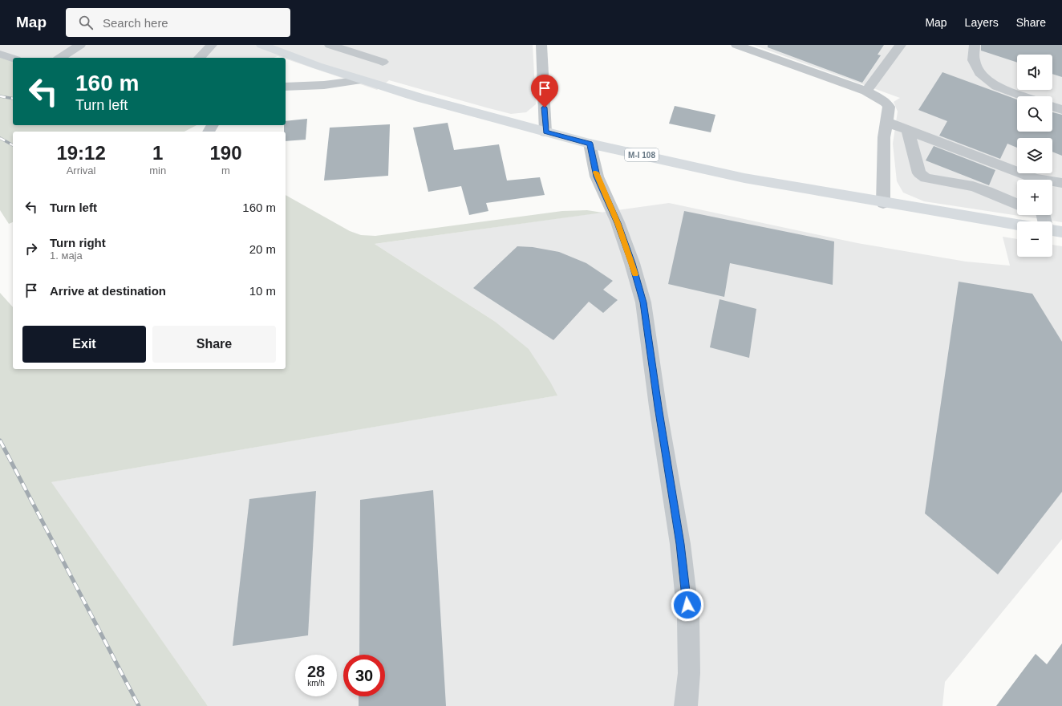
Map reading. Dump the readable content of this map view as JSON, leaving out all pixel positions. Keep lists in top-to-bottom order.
{
  "streets": {
    "main road": ["M-I 108"]
  },
  "page": {
    "header": "Map",
    "search": "Search here",
    "nav": ["Map", "Layers", "Share"],
    "map_buttons": ["+", "−"],
    "turn": ["160 m", "Turn left"],
    "eta": [
      "19:12",
      "Arrival",
      "1",
      "min",
      "190",
      "m"
    ],
    "list": [
      {
        "name": "Turn left",
        "value": "160 m"
      },
      {
        "name": "Turn right",
        "note": "1. маја",
        "value": "20 m"
      },
      {
        "name": "Arrive at destination",
        "value": "10 m"
      }
    ],
    "buttons": ["Exit", "Share"],
    "speed": "28 km/h",
    "limit": "30"
  }
}
